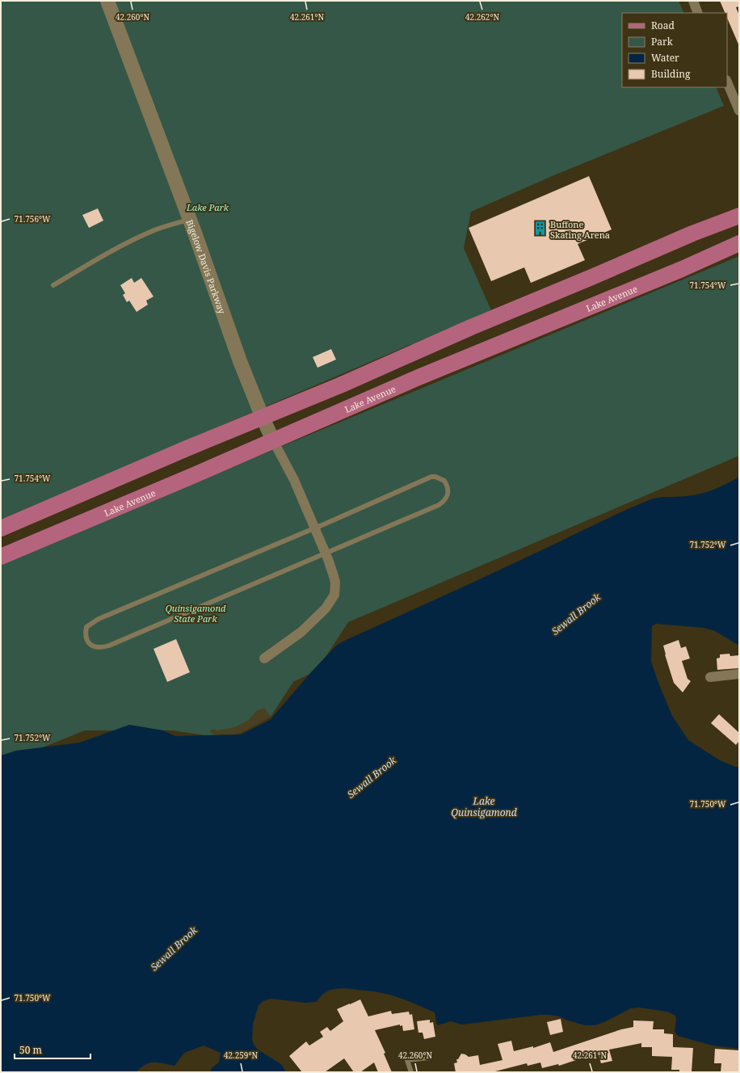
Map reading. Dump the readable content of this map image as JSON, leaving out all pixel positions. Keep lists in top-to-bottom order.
{
  "streets": {
    "main road": ["Bigelow Davis Parkway", "Lake Avenue"]
  },
  "crossings": [
    ["Bigelow Davis Parkway", "Lake Avenue"]
  ],
  "water": ["Sewall Brook", "Lake Quinsigamond"],
  "parks": ["Lake Park", "Quinsigamond State Park"],
  "places": {
    "building": ["Buffone Skating Arena"]
  },
  "legend": [
    "Road",
    "Park",
    "Water",
    "Building"
  ],
  "scale_bar": "50 m",
  "coordinates": [
    "42.260°N",
    "42.261°N",
    "42.262°N",
    "71.756°W",
    "71.754°W",
    "71.752°W",
    "71.750°W",
    "42.259°N"
  ]
}
